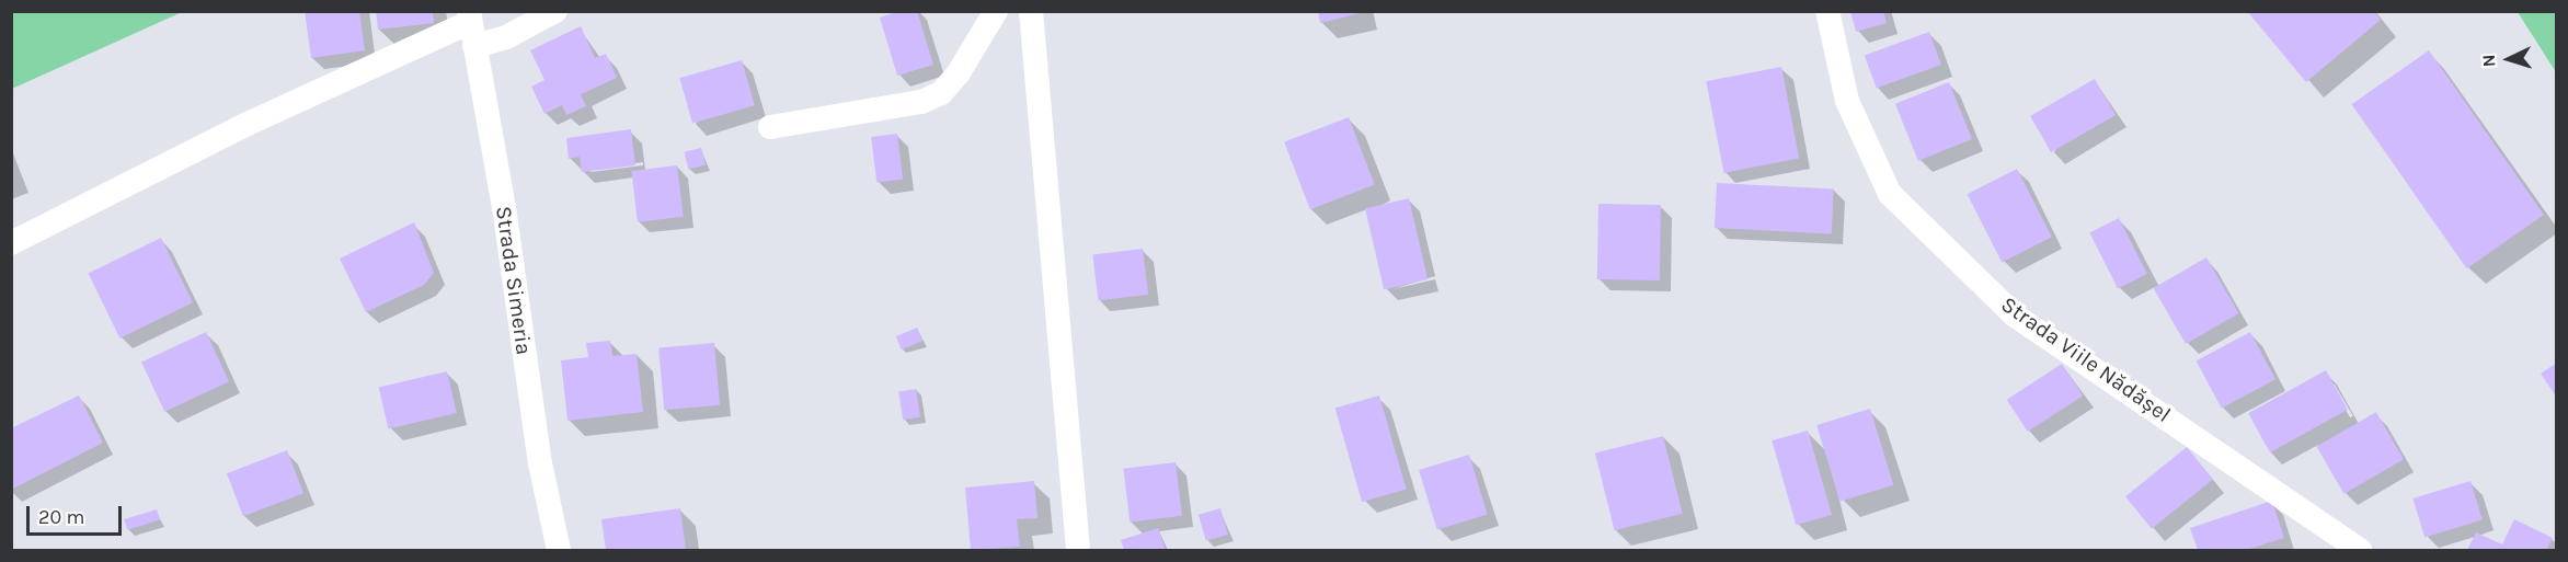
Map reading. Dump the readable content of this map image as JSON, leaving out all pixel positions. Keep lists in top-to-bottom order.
{
  "streets": {
    "street": ["Strada Simeria", "Strada Viile Nădășel"]
  },
  "scale_bar": "20 m",
  "north": "left"
}
